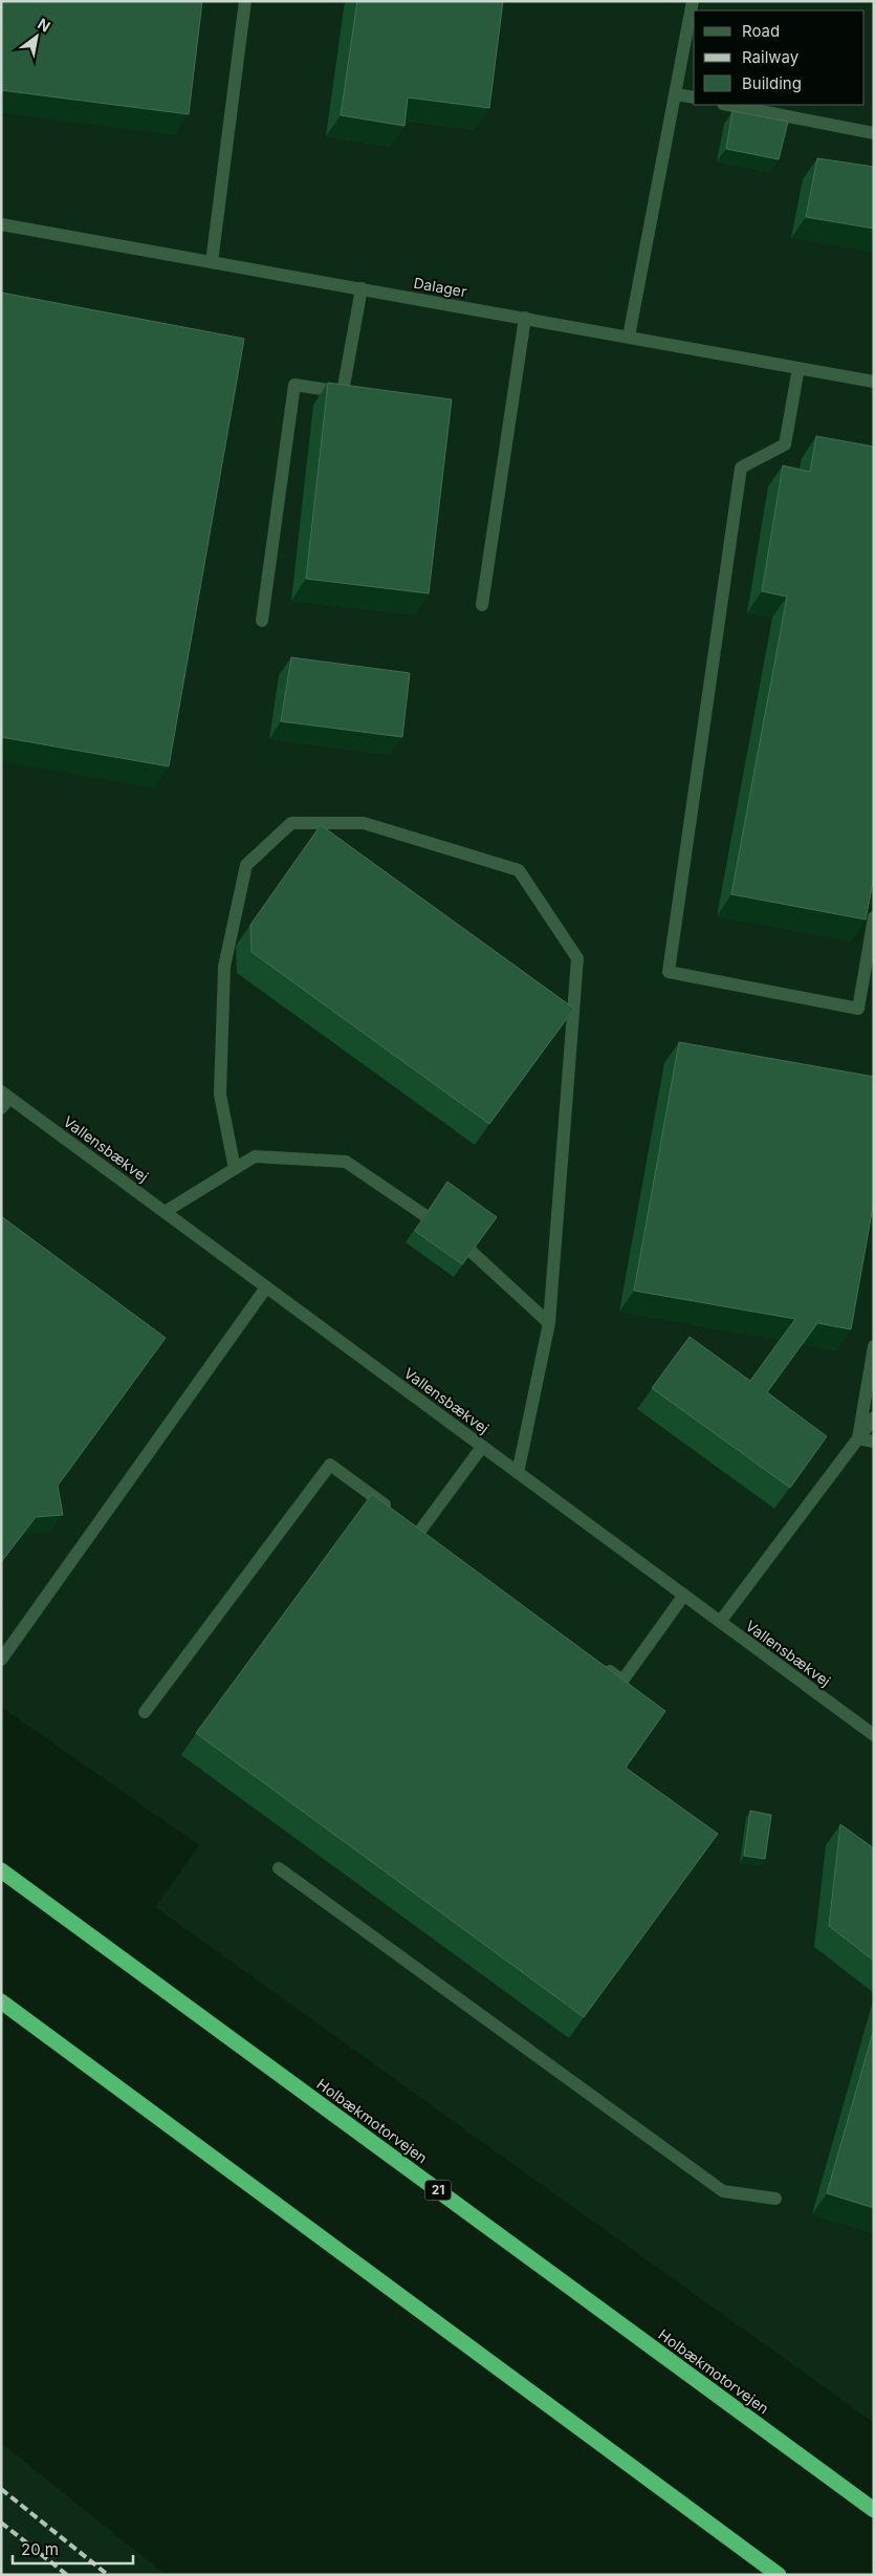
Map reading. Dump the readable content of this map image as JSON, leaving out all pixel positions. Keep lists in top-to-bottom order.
{
  "streets": {
    "highway": ["Holbækmotorvejen", "21"],
    "street": ["Dalager", "Vallensbækvej"]
  },
  "legend": ["Road", "Railway", "Building"],
  "scale_bar": "20 m",
  "north": "top right"
}
